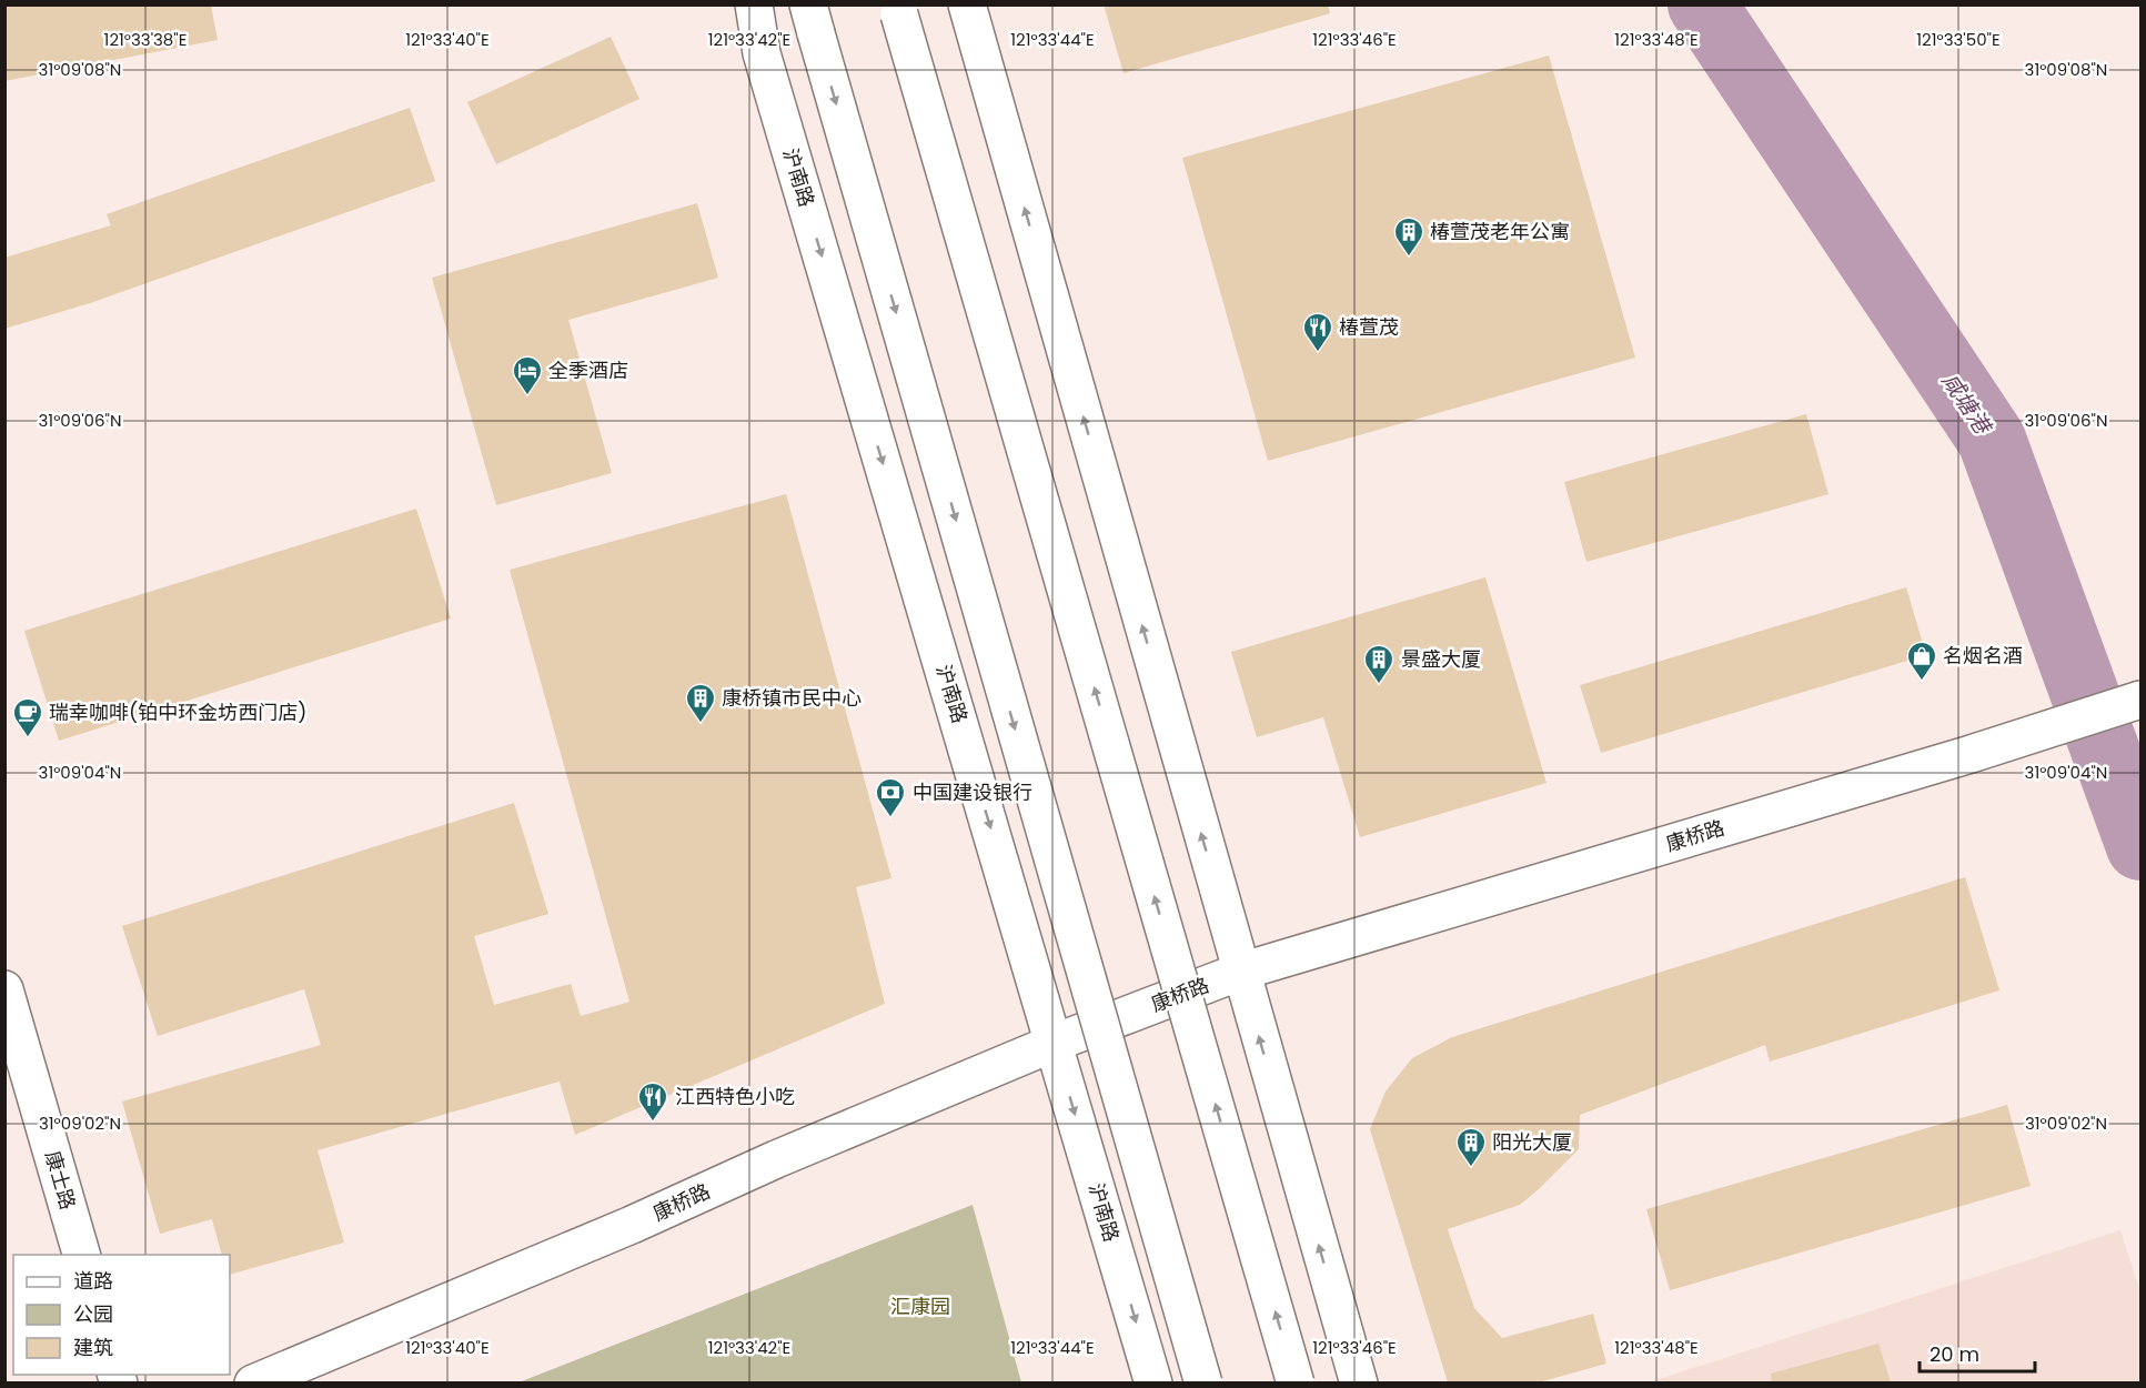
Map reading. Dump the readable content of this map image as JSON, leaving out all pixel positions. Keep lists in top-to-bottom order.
{
  "streets": {
    "main road": ["沪南路", "康桥路", "康士路"]
  },
  "crossings": [
    ["沪南路", "康桥路"]
  ],
  "water": ["咸塘港"],
  "parks": ["汇康园"],
  "places": {
    "building": [
      "椿萱茂老年公寓",
      "景盛大厦",
      "康桥镇市民中心",
      "阳光大厦"
    ],
    "restaurant": ["椿萱茂", "江西特色小吃"],
    "hotel": ["全季酒店"],
    "shop": ["名烟名酒"],
    "cafe": ["瑞幸咖啡(铂中环金坊西门店)"],
    "bank": ["中国建设银行"]
  },
  "legend": ["道路", "公园", "建筑"],
  "scale_bar": "20 m",
  "coordinates": [
    "121°33'38\"E",
    "121°33'40\"E",
    "121°33'42\"E",
    "121°33'44\"E",
    "121°33'46\"E",
    "121°33'48\"E",
    "121°33'50\"E",
    "31°09'08\"N",
    "31°09'06\"N",
    "31°09'04\"N",
    "31°09'02\"N"
  ]
}
